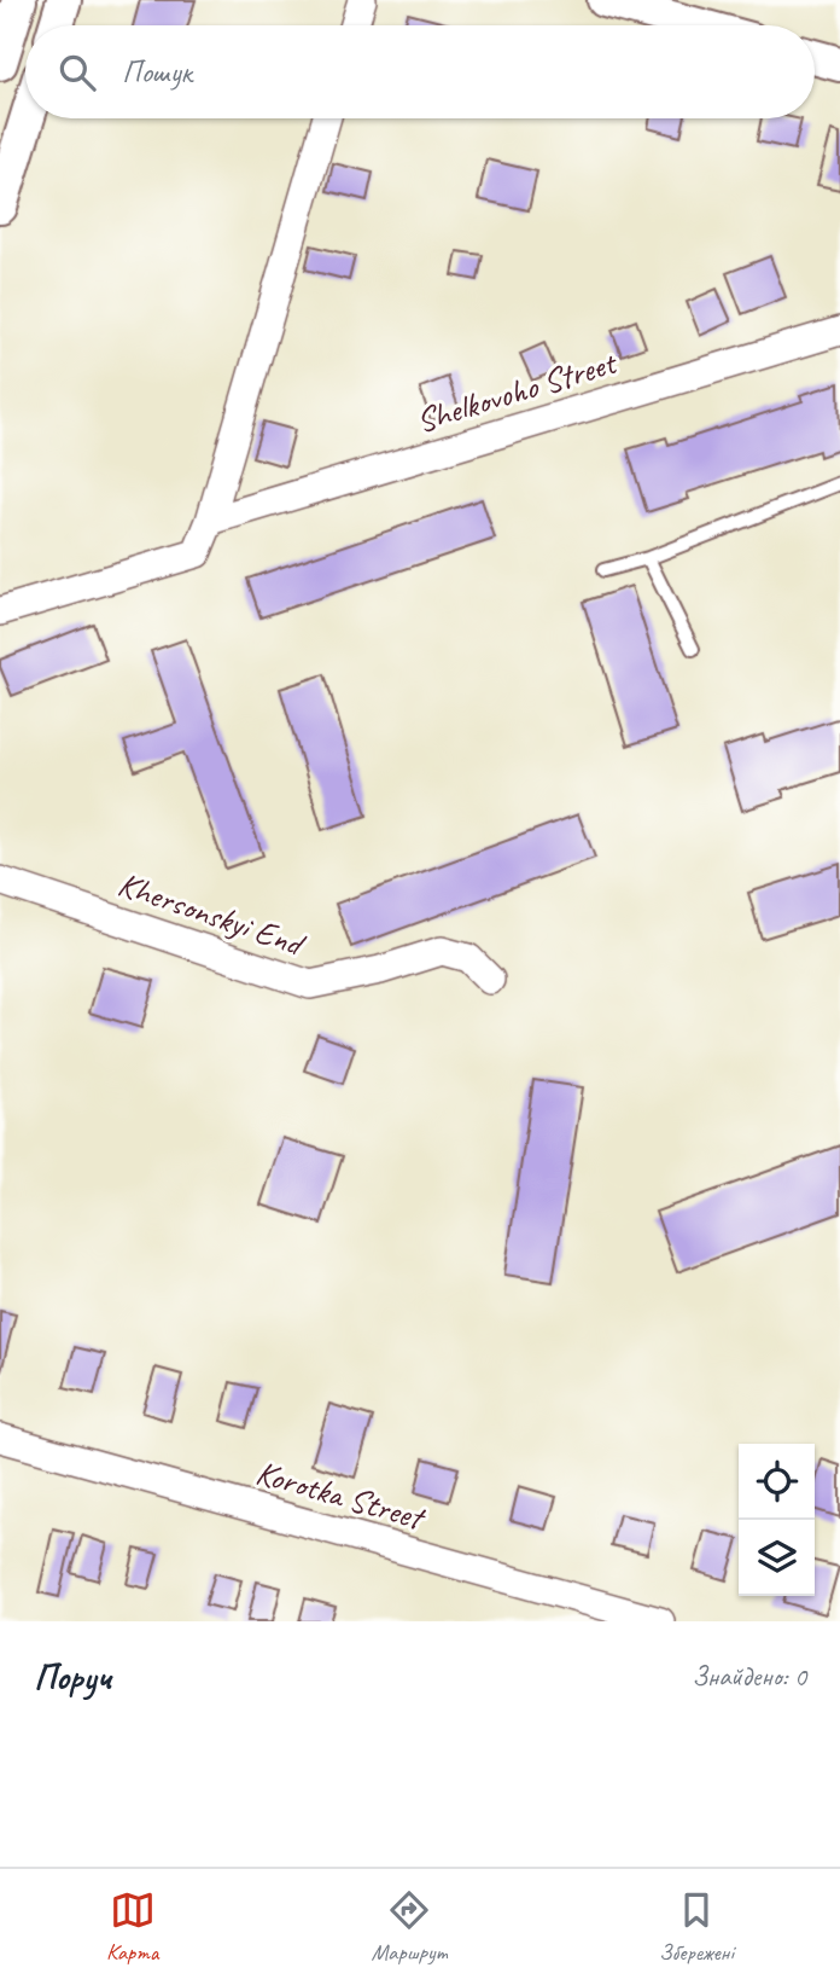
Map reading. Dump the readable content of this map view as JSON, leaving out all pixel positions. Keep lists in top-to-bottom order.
{
  "streets": {
    "street": ["Shelkovoho Street", "Khersonskyi End", "Korotka Street"]
  },
  "page": {
    "search": "Пошук",
    "heading": ["Поруч", "Знайдено: 0"],
    "nav": ["Карта", "Маршрут", "Збережені"]
  }
}
